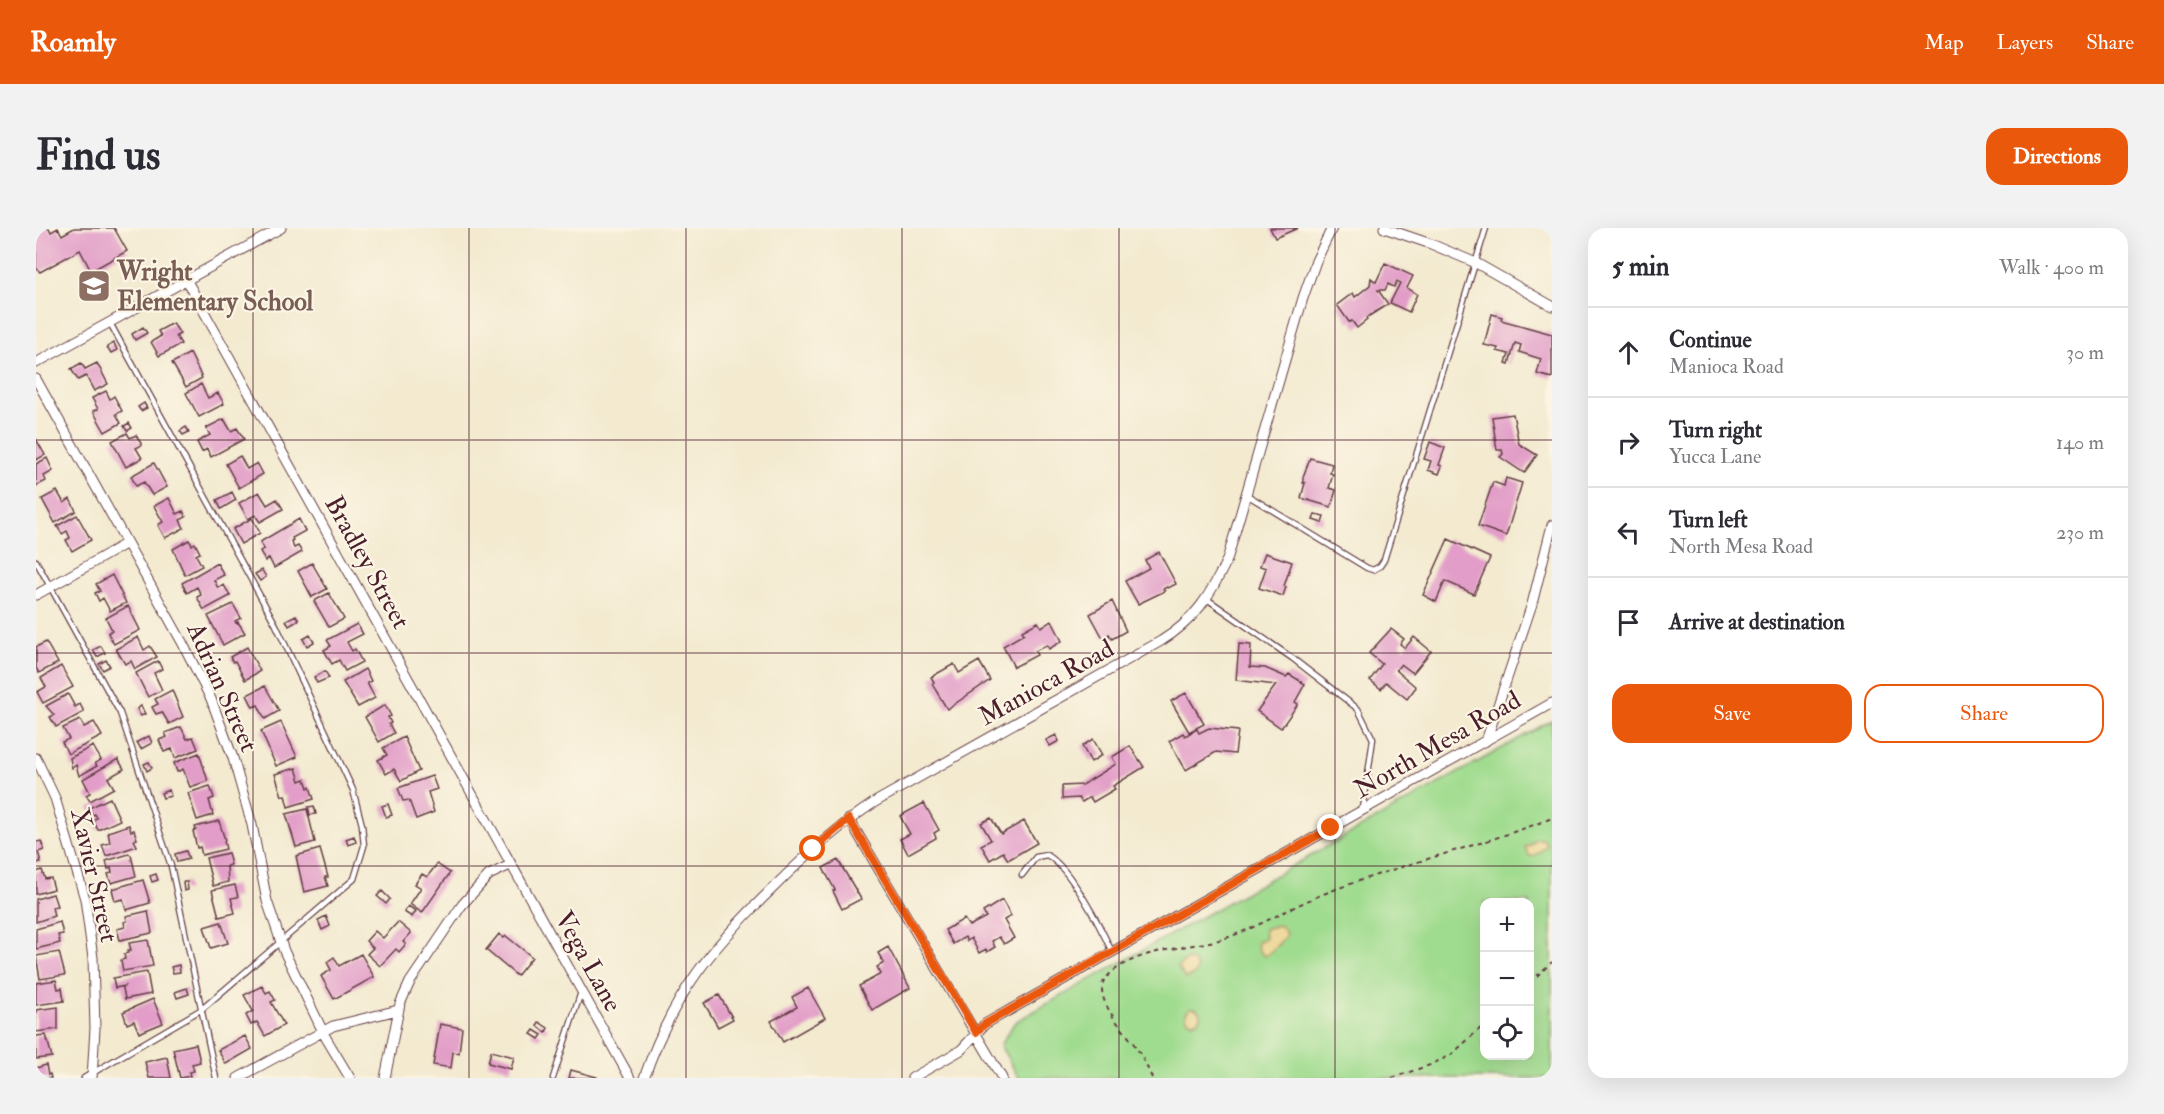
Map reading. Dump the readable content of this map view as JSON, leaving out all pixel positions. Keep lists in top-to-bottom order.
{
  "streets": {
    "street": [
      "Bradley Street",
      "Manioca Road",
      "Adrian Street",
      "North Mesa Road",
      "Xavier Street",
      "Vega Lane"
    ]
  },
  "crossings": [
    ["Bradley Street", "Vega Lane"]
  ],
  "places": {
    "school or university": ["Wright Elementary School"]
  },
  "page": {
    "header": "Roamly",
    "nav": ["Map", "Layers", "Share"],
    "buttons": [
      "Directions",
      ["Save", "Share"]
    ],
    "title": "Find us",
    "heading": ["5 min", "Walk · 400 m"],
    "list": [
      ["Continue", "Manioca Road", "30 m"],
      ["Turn right", "Yucca Lane", "140 m"],
      ["Turn left", "North Mesa Road", "230 m"],
      "Arrive at destination"
    ],
    "map_buttons": ["+", "−"]
  }
}
